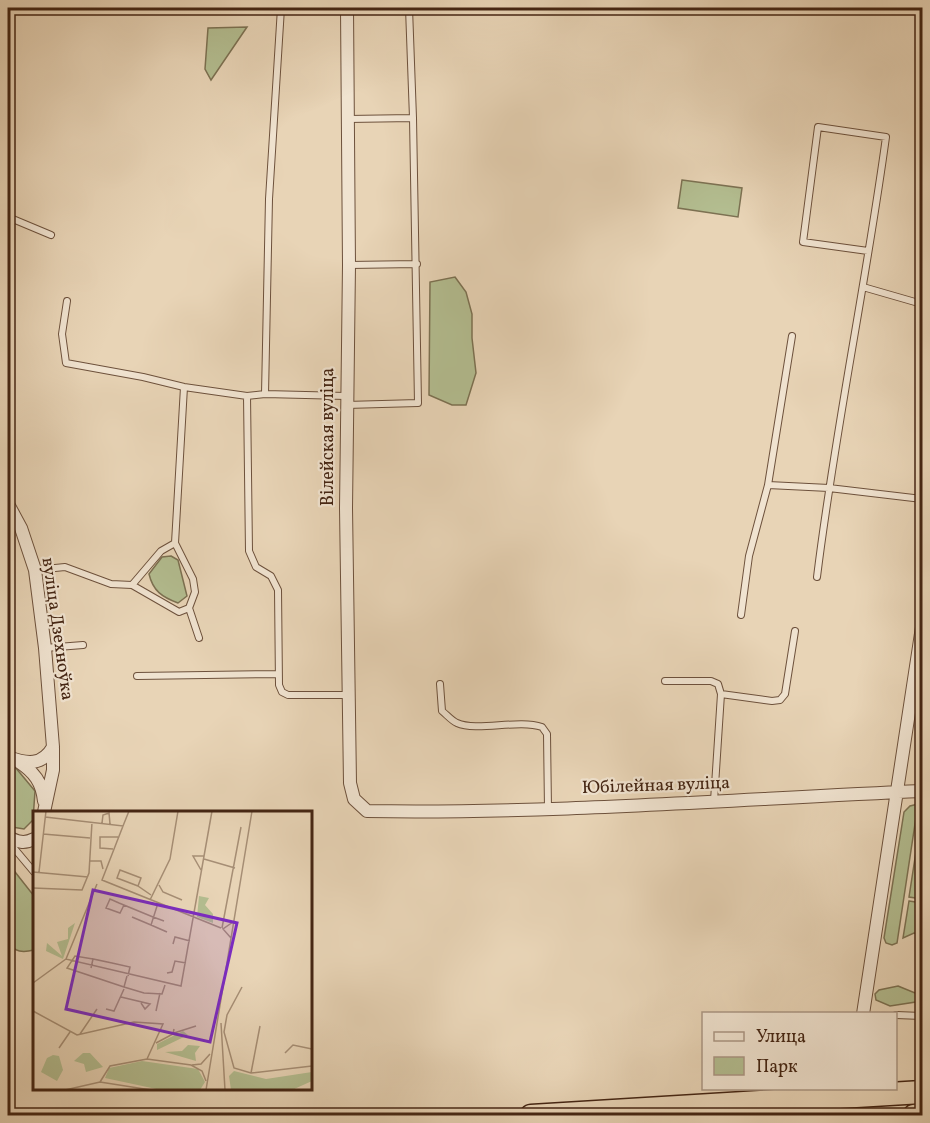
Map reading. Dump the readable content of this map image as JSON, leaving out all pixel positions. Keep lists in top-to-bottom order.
{
  "streets": {
    "street": ["Вілейская вуліца", "вуліца Дзехноўка", "Юбілейная вуліца"]
  },
  "crossings": [
    ["Вілейская вуліца", "Юбілейная вуліца"]
  ],
  "legend": ["Улица", "Парк"]
}
